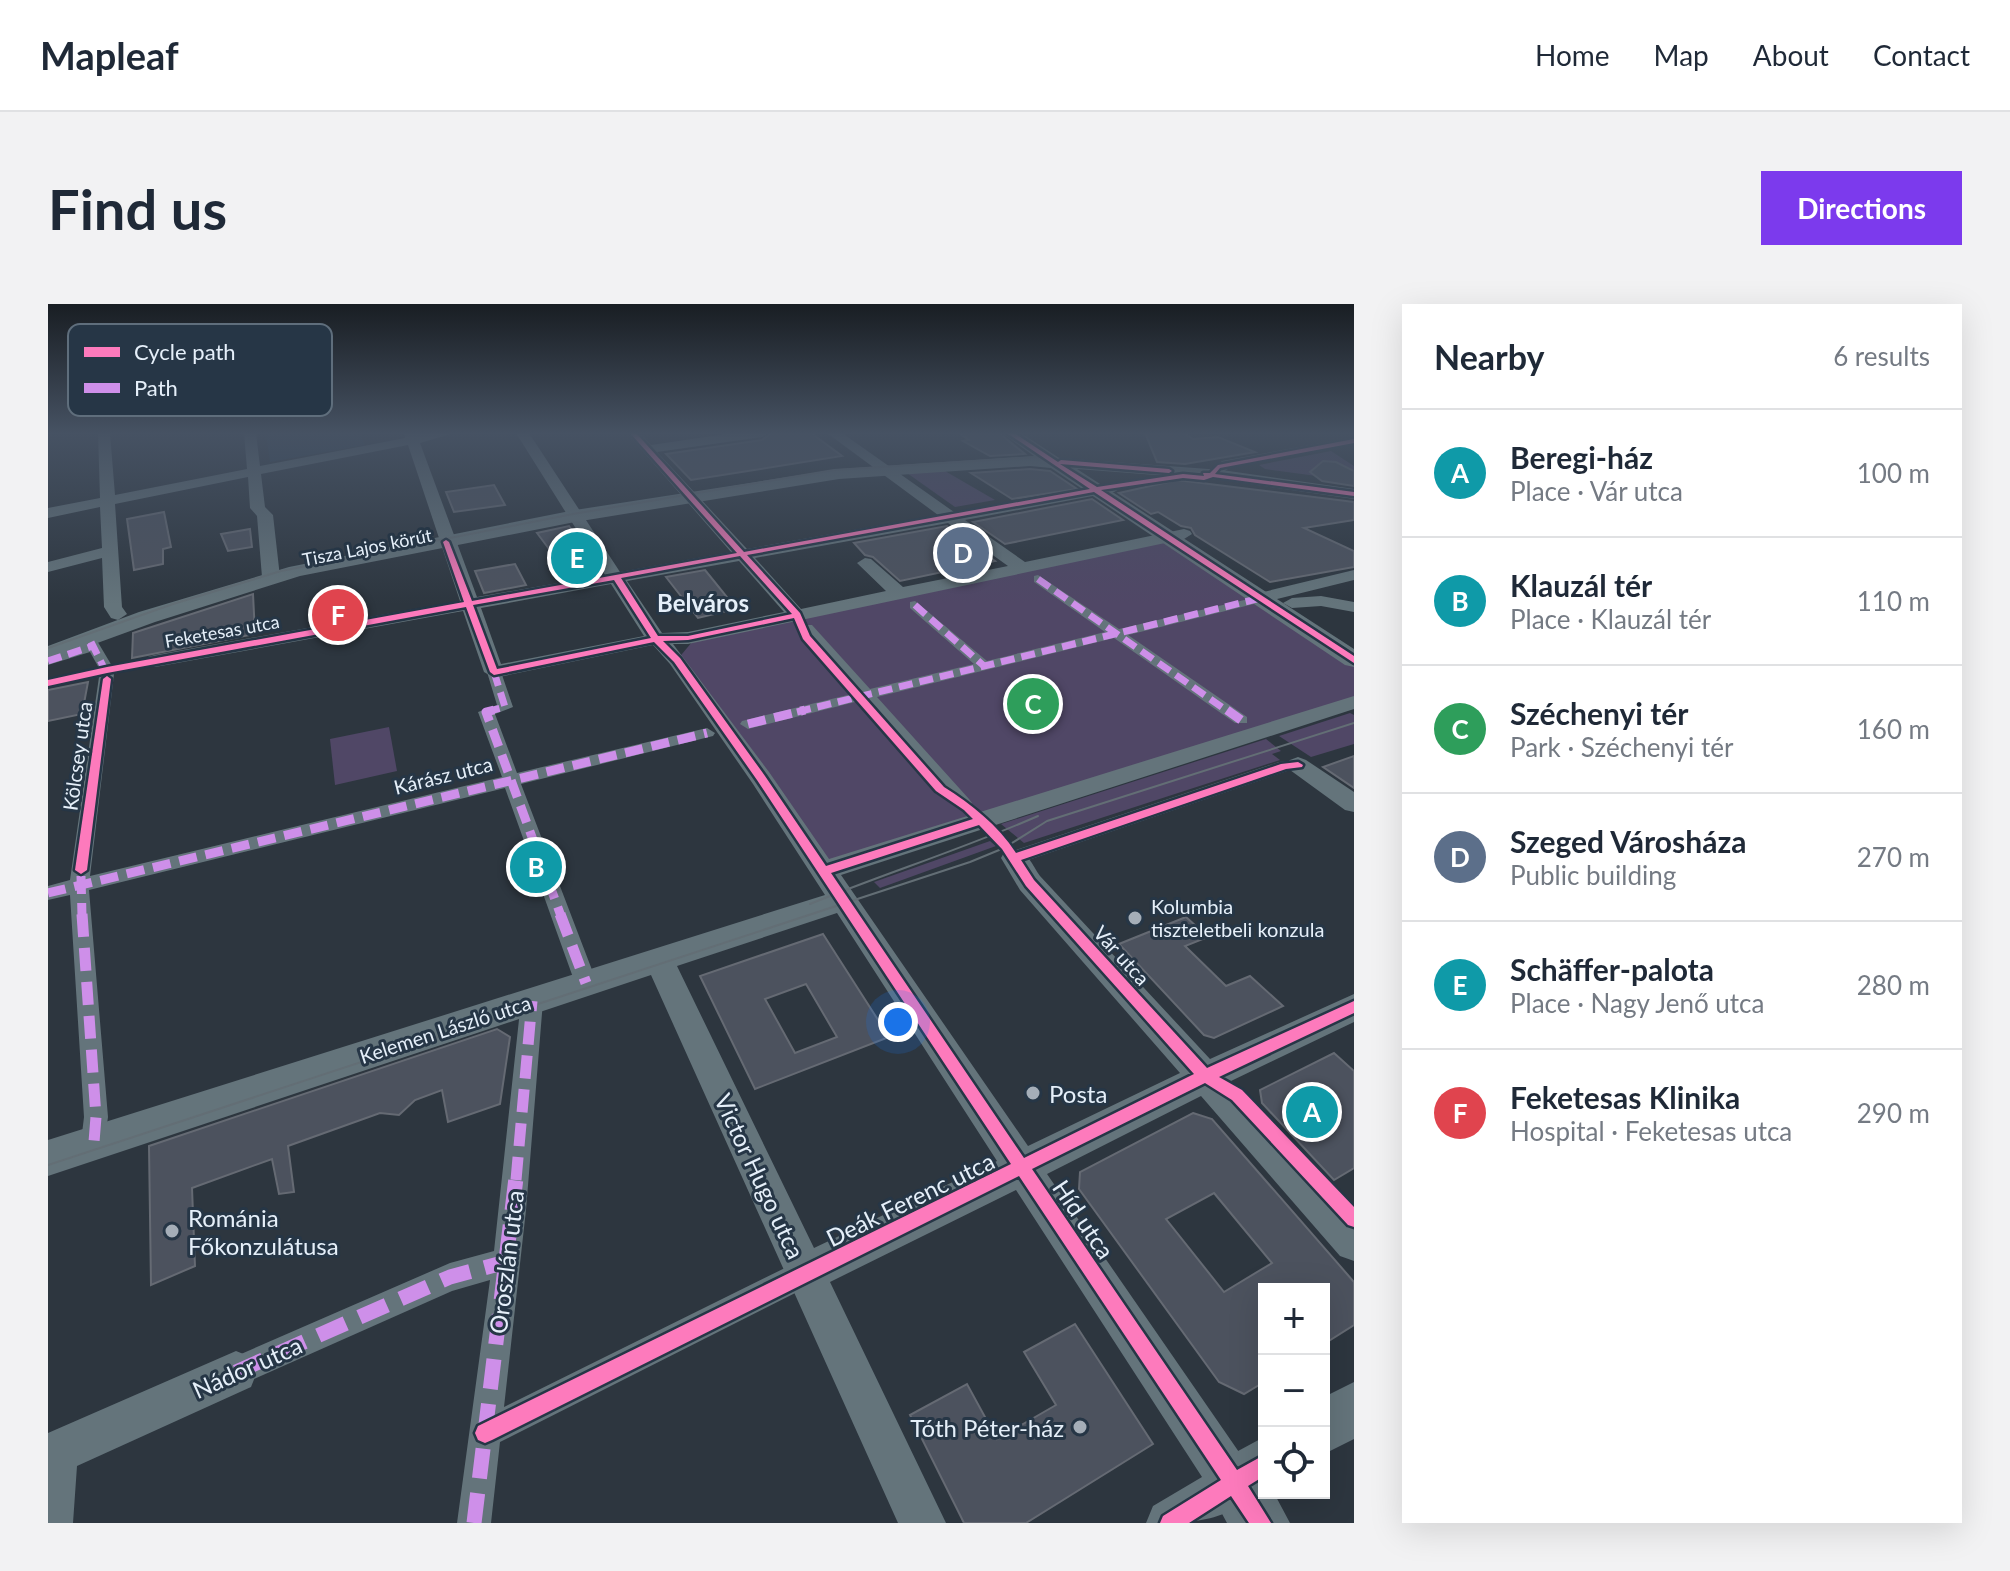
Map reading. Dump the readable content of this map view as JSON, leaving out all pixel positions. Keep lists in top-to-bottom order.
{
  "streets": {
    "street": [
      "Tisza Lajos körút",
      "Feketesas utca",
      "Kölcsey utca",
      "Kárász utca",
      "Vár utca",
      "Kelemen László utca",
      "Victor Hugo utca",
      "Deák Ferenc utca",
      "Híd utca",
      "Oroszlán utca",
      "Nádor utca"
    ]
  },
  "crossings": [
    ["Tisza Lajos körút", "Híd utca"],
    ["Feketesas utca", "Híd utca"],
    ["Kölcsey utca", "Kárász utca"],
    ["Kölcsey utca", "Kelemen László utca"],
    ["Vár utca", "Deák Ferenc utca"],
    ["Kelemen László utca", "Victor Hugo utca"],
    ["Kelemen László utca", "Híd utca"],
    ["Kelemen László utca", "Oroszlán utca"],
    ["Victor Hugo utca", "Deák Ferenc utca"],
    ["Deák Ferenc utca", "Híd utca"],
    ["Deák Ferenc utca", "Oroszlán utca"],
    ["Oroszlán utca", "Nádor utca"]
  ],
  "districts": ["Belváros"],
  "places": [
    "Kolumbia tiszteletbeli konzula",
    "Posta",
    "Románia Főkonzulátusa",
    "Tóth Péter-ház"
  ],
  "legend": ["Cycle path", "Path"],
  "page": {
    "header": "Mapleaf",
    "nav": [
      "Home",
      "Map",
      "About",
      "Contact"
    ],
    "buttons": "Directions",
    "title": "Find us",
    "heading": ["Nearby", "6 results"],
    "list": [
      {
        "mark": "A",
        "name": "Beregi-ház",
        "note": "Place · Vár utca",
        "value": "100 m"
      },
      {
        "mark": "B",
        "name": "Klauzál tér",
        "note": "Place · Klauzál tér",
        "value": "110 m"
      },
      {
        "mark": "C",
        "name": "Széchenyi tér",
        "note": "Park · Széchenyi tér",
        "value": "160 m"
      },
      {
        "mark": "D",
        "name": "Szeged Városháza",
        "note": "Public building",
        "value": "270 m"
      },
      {
        "mark": "E",
        "name": "Schäffer-palota",
        "note": "Place · Nagy Jenő utca",
        "value": "280 m"
      },
      {
        "mark": "F",
        "name": "Feketesas Klinika",
        "note": "Hospital · Feketesas utca",
        "value": "290 m"
      }
    ],
    "pins": [
      "D",
      "E",
      "F",
      "C",
      "B",
      "A"
    ],
    "map_buttons": ["+", "−"]
  }
}
